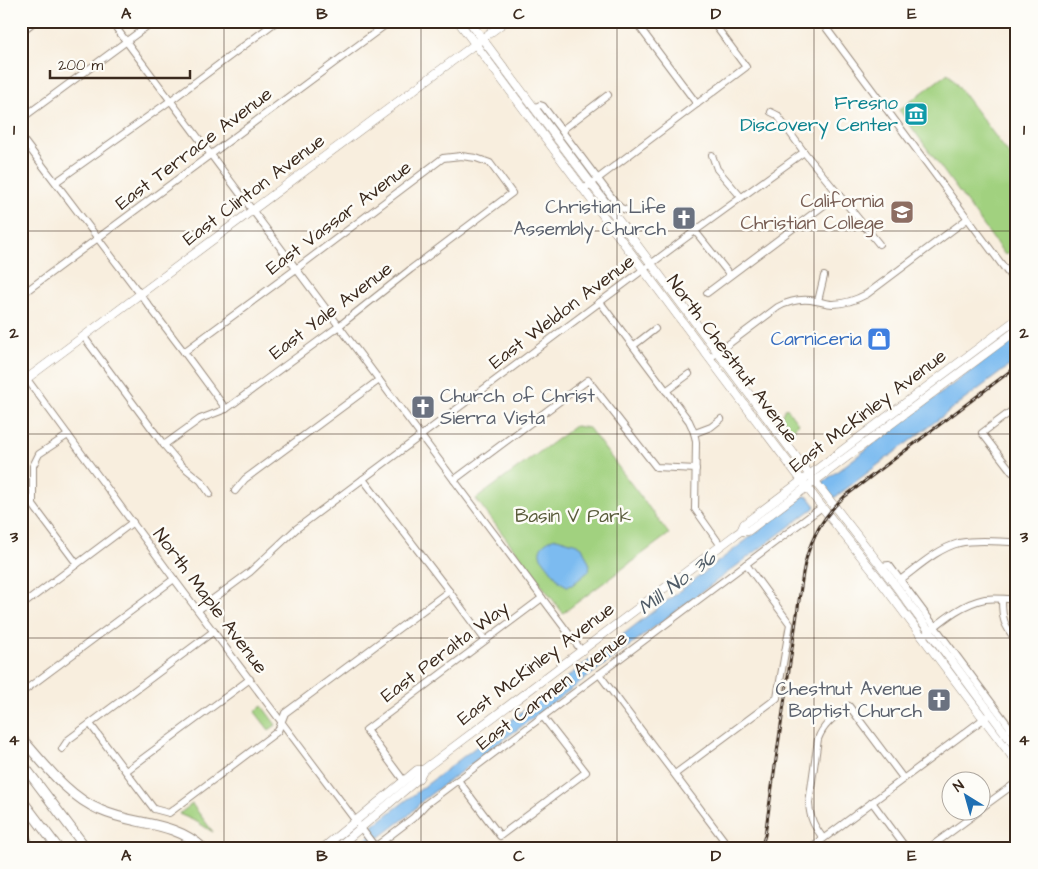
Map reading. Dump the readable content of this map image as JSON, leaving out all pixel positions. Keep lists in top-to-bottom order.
{
  "streets": {
    "main road": ["East Clinton Avenue", "North Chestnut Avenue", "East McKinley Avenue"],
    "street": [
      "East Terrace Avenue",
      "East Vassar Avenue",
      "East Yale Avenue",
      "East Weldon Avenue",
      "North Maple Avenue",
      "East Peralta Way",
      "East Carmen Avenue"
    ]
  },
  "crossings": [
    ["East Clinton Avenue", "North Chestnut Avenue"],
    ["East Clinton Avenue", "North Maple Avenue"],
    ["East Vassar Avenue", "East Yale Avenue"],
    ["East Weldon Avenue", "North Chestnut Avenue"],
    ["East Weldon Avenue", "North Maple Avenue"],
    ["North Chestnut Avenue", "East McKinley Avenue"],
    ["North Chestnut Avenue", "East Carmen Avenue"],
    ["East McKinley Avenue", "North Maple Avenue"],
    ["East McKinley Avenue", "East Peralta Way"],
    ["North Maple Avenue", "East Carmen Avenue"]
  ],
  "water": ["Mill No. 36"],
  "parks": ["Basin V Park"],
  "places": {
    "museum": ["Fresno Discovery Center"],
    "school or university": ["California Christian College"],
    "church": ["Christian Life Assembly Church", "Church of Christ Sierra Vista", "Chestnut Avenue Baptist Church"],
    "shop": ["Carniceria"]
  },
  "scale_bar": "200 m",
  "north": "top left",
  "grid": {
    "columns": [
      "A",
      "B",
      "C",
      "D",
      "E"
    ],
    "rows": [
      "1",
      "2",
      "3",
      "4"
    ]
  }
}
